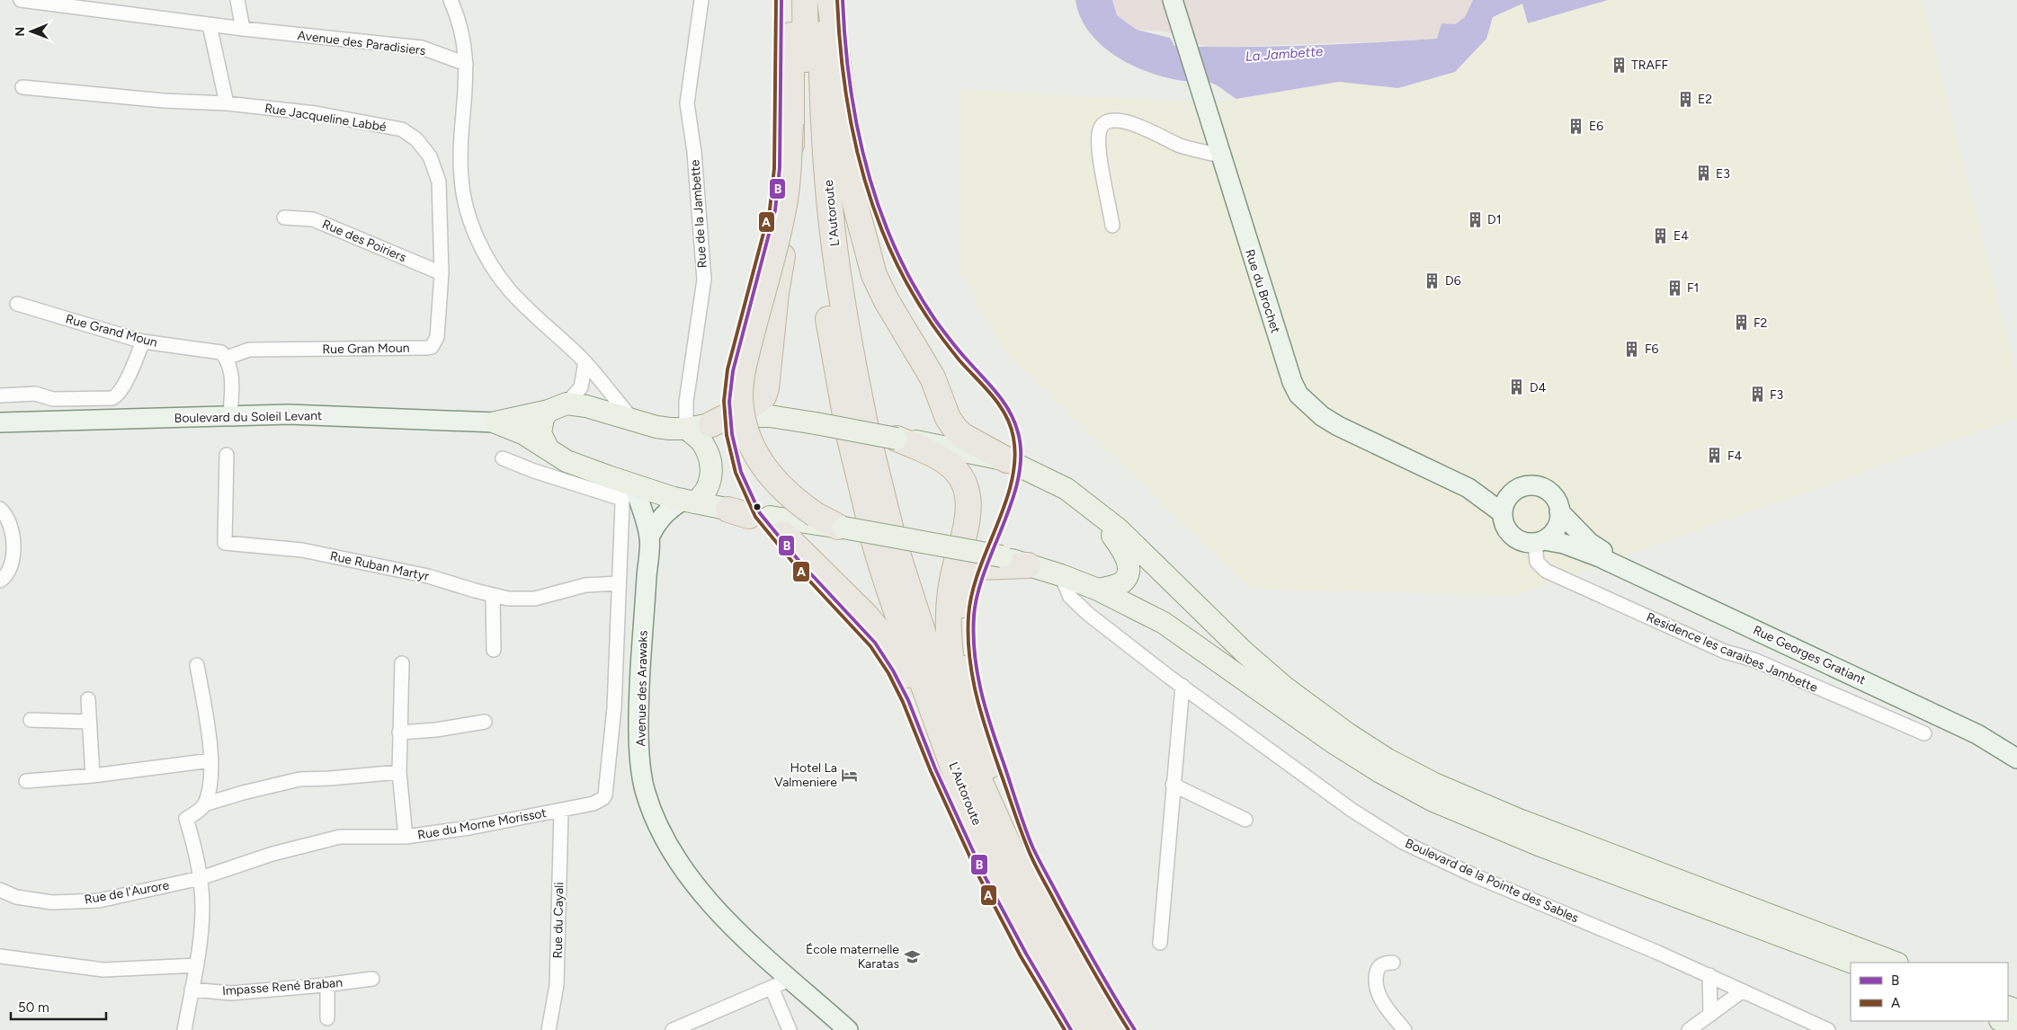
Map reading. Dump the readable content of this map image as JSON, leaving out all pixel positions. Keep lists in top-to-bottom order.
{
  "streets": {
    "highway": ["L'Autoroute"],
    "main road": [
      "Rue du Brochet",
      "Boulevard du Soleil Levant",
      "Rue Georges Gratiant",
      "Avenue des Arawaks"
    ],
    "street": [
      "Avenue des Paradisiers",
      "Rue Jacqueline Labbé",
      "Rue de la Jambette",
      "Rue des Poiriers",
      "Rue Grand Moun",
      "Rue Gran Moun",
      "Rue Ruban Martyr",
      "Residence les caraibes Jambette",
      "Rue du Morne Morissot",
      "Boulevard de la Pointe des Sables",
      "Rue de l'Aurore",
      "Rue du Cayali",
      "Impasse René Braban"
    ]
  },
  "crossings": [
    ["Rue Jacqueline Labbé", "Rue des Poiriers"],
    ["Rue Jacqueline Labbé", "Rue Gran Moun"],
    ["Rue des Poiriers", "Rue Gran Moun"],
    ["Rue du Brochet", "Residence les caraibes Jambette"],
    ["Rue Grand Moun", "Rue Gran Moun"],
    ["Boulevard du Soleil Levant", "Avenue des Arawaks"],
    ["Boulevard du Soleil Levant", "Rue du Morne Morissot"],
    ["Rue Ruban Martyr", "Rue du Morne Morissot"],
    ["Avenue des Arawaks", "Rue du Morne Morissot"],
    ["Rue du Morne Morissot", "Rue de l'Aurore"],
    ["Rue du Morne Morissot", "Rue du Cayali"]
  ],
  "water": ["La Jambette"],
  "places": {
    "building": [
      "TRAFF",
      "E2",
      "E6",
      "E3",
      "D1",
      "E4",
      "D6",
      "F1",
      "F2",
      "F6",
      "D4",
      "F3",
      "F4"
    ],
    "hotel": ["Hotel La Valmeniere"],
    "school or university": ["École maternelle Karatas"]
  },
  "lines": ["transit line B", "transit line A"],
  "legend": ["B", "A"],
  "scale_bar": "50 m",
  "north": "left"
}
